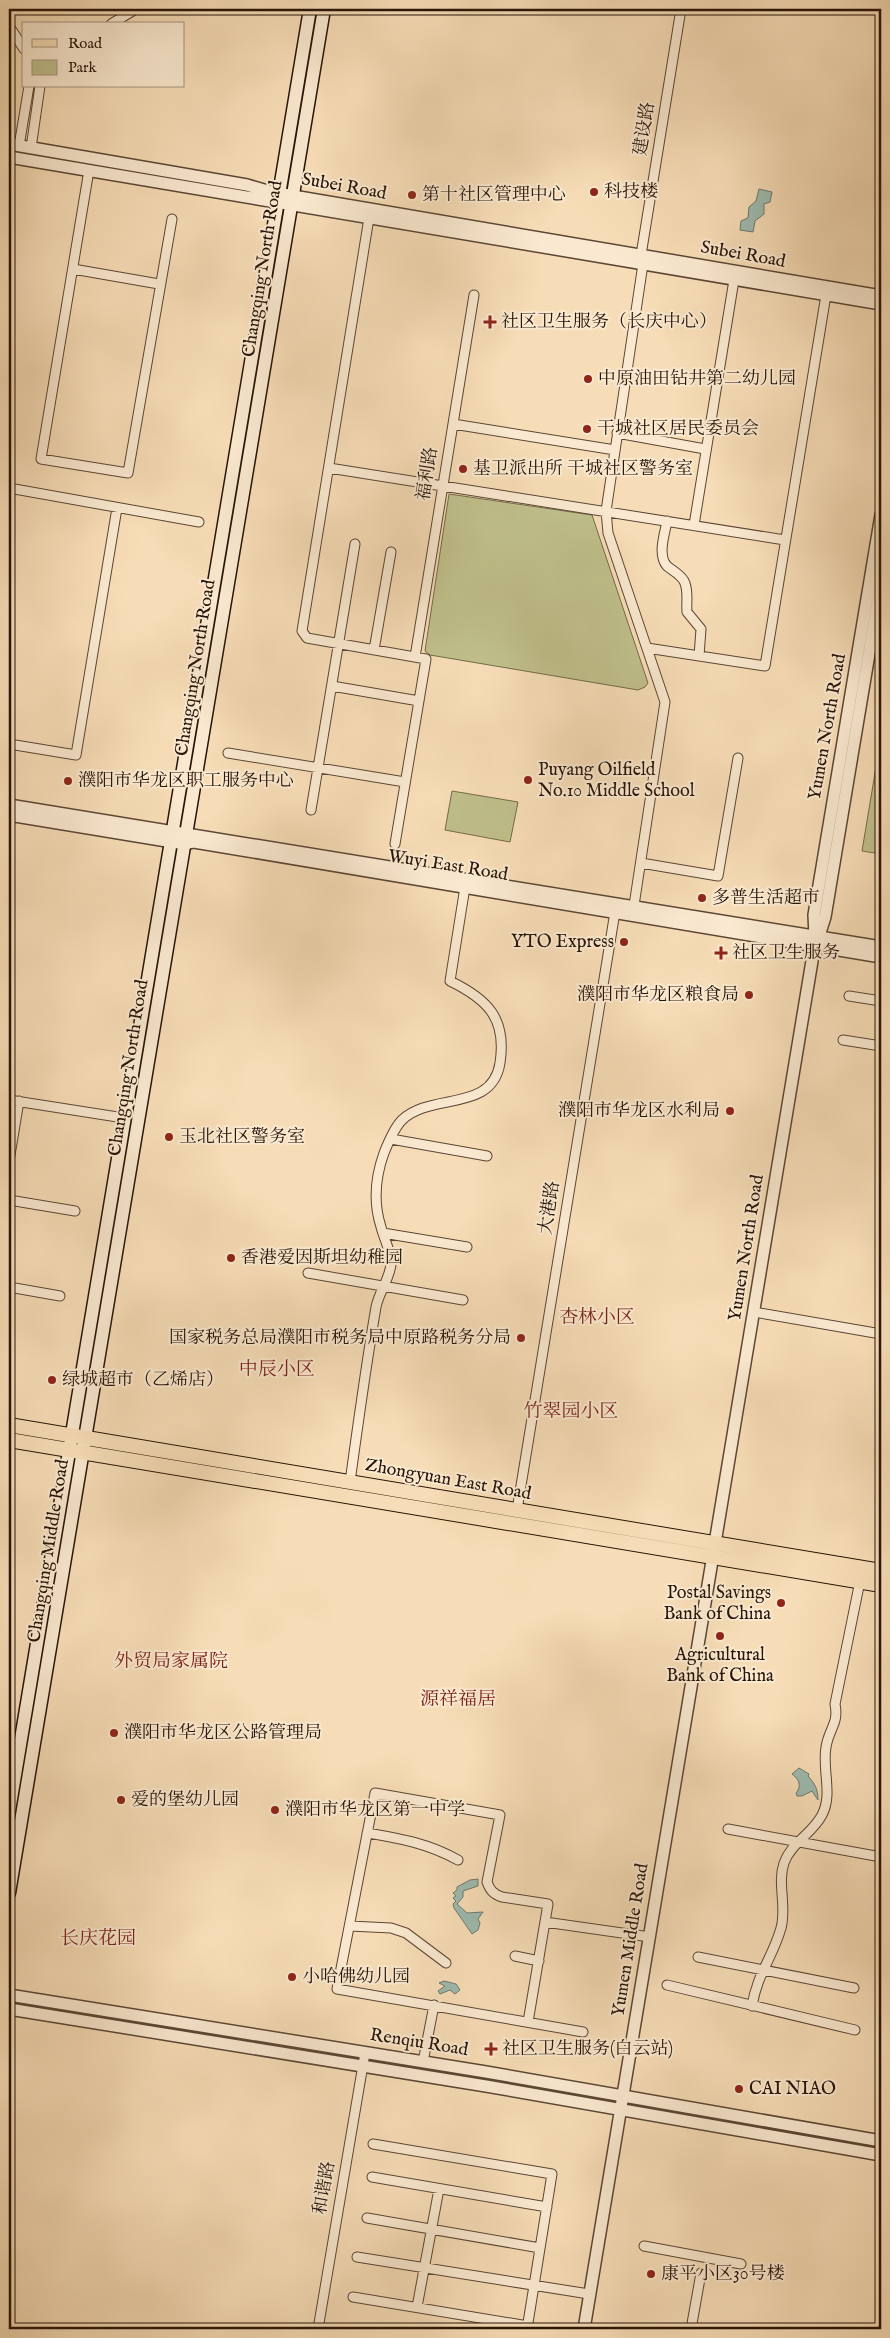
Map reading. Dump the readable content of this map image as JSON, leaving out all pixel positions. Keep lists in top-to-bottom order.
{
  "streets": {
    "main road": ["Changqing North Road", "Zhongyuan East Road", "Changqing Middle Road"],
    "street": [
      "建设路",
      "Subei Road",
      "福利路",
      "Yumen North Road",
      "Wuyi East Road",
      "大港路",
      "Yumen Middle Road",
      "Renqiu Road",
      "和谐路"
    ]
  },
  "crossings": [
    ["建设路", "Subei Road"],
    ["建设路", "Wuyi East Road"],
    ["Subei Road", "Changqing North Road"],
    ["Changqing North Road", "Wuyi East Road"],
    ["Changqing North Road", "Zhongyuan East Road"],
    ["Changqing North Road", "Changqing Middle Road"],
    ["Yumen North Road", "Wuyi East Road"],
    ["Yumen North Road", "Zhongyuan East Road"],
    ["Yumen North Road", "Yumen Middle Road"],
    ["Wuyi East Road", "大港路"],
    ["大港路", "Zhongyuan East Road"],
    ["Zhongyuan East Road", "Changqing Middle Road"],
    ["Zhongyuan East Road", "Yumen Middle Road"],
    ["Yumen Middle Road", "Renqiu Road"],
    ["Renqiu Road", "和谐路"]
  ],
  "districts": [
    "杏林小区",
    "中辰小区",
    "竹翠园小区",
    "外贸局家属院",
    "源祥福居",
    "长庆花园"
  ],
  "places": {
    "other": [
      "科技楼",
      "第十社区管理中心",
      "中原油田钻井第二幼儿园",
      "干城社区居民委员会",
      "基卫派出所 干城社区警务室",
      "Puyang Oilfield No.10 Middle School",
      "濮阳市华龙区职工服务中心",
      "多普生活超市",
      "YTO Express",
      "濮阳市华龙区粮食局",
      "濮阳市华龙区水利局",
      "玉北社区警务室",
      "香港爱因斯坦幼稚园",
      "国家税务总局濮阳市税务局中原路税务分局",
      "绿城超市（乙烯店）",
      "Postal Savings Bank of China",
      "Agricultural Bank of China",
      "濮阳市华龙区公路管理局",
      "爱的堡幼儿园",
      "濮阳市华龙区第一中学",
      "小哈佛幼儿园",
      "CAI NIAO",
      "康平小区30号楼"
    ],
    "health": ["社区卫生服务（长庆中心）", "社区卫生服务", "社区卫生服务(白云站)"]
  },
  "legend": ["Road", "Park"]
}
